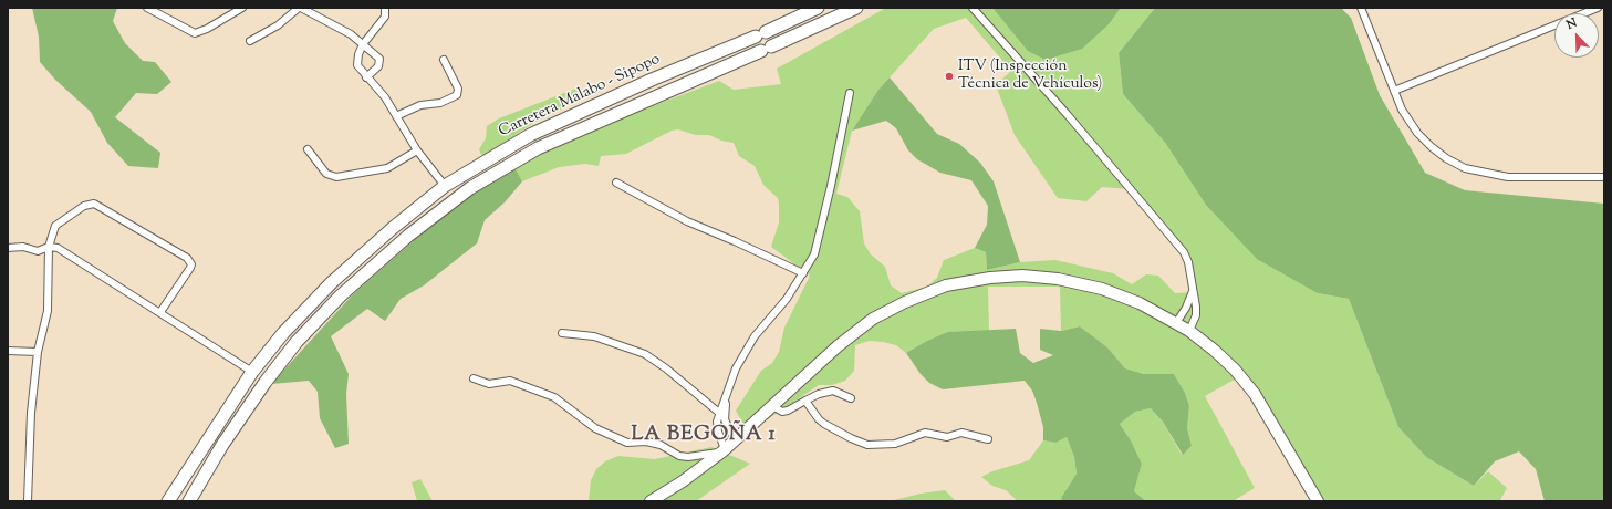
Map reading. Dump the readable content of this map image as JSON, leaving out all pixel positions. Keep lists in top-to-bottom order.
{
  "streets": {
    "highway": ["Carretera Malabo - Sipopo"]
  },
  "districts": ["LA BEGOÑA 1"],
  "places": ["ITV (Inspección Técnica de Vehículos)"],
  "north": "top left"
}
